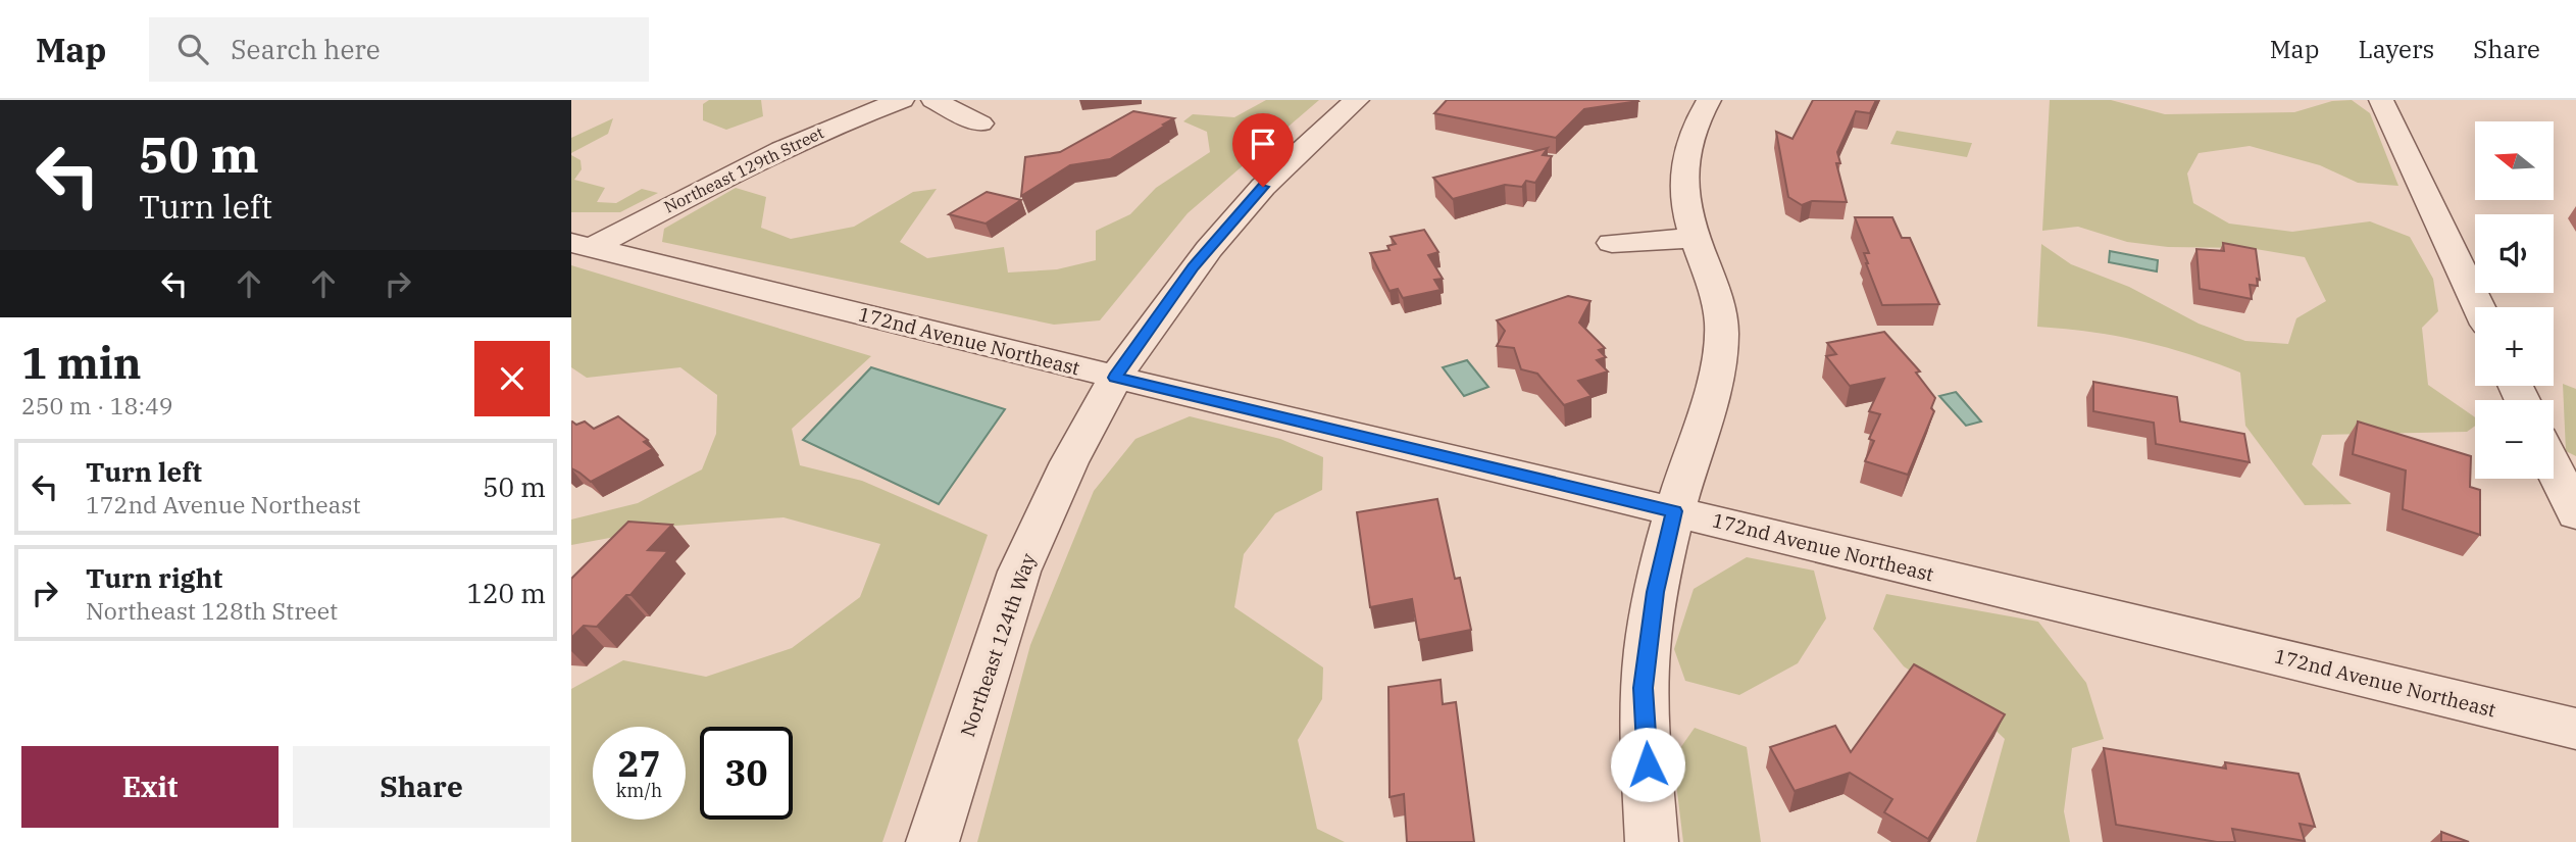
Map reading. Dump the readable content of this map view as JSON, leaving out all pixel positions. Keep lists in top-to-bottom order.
{
  "streets": {
    "street": ["Northeast 129th Street", "172nd Avenue Northeast", "Northeast 124th Way"]
  },
  "crossings": [
    ["Northeast 129th Street", "172nd Avenue Northeast"],
    ["172nd Avenue Northeast", "Northeast 124th Way"]
  ],
  "north": "left",
  "page": {
    "header": "Map",
    "search": "Search here",
    "nav": ["Map", "Layers", "Share"],
    "turn": ["50 m", "Turn left"],
    "map_buttons": ["+", "−"],
    "heading": ["1 min", "250 m · 18:49"],
    "list": [
      {
        "name": "Turn left",
        "note": "172nd Avenue Northeast",
        "value": "50 m"
      },
      {
        "name": "Turn right",
        "note": "Northeast 128th Street",
        "value": "120 m"
      }
    ],
    "speed": "27 km/h",
    "limit": "30",
    "buttons": ["Exit", "Share"]
  }
}
